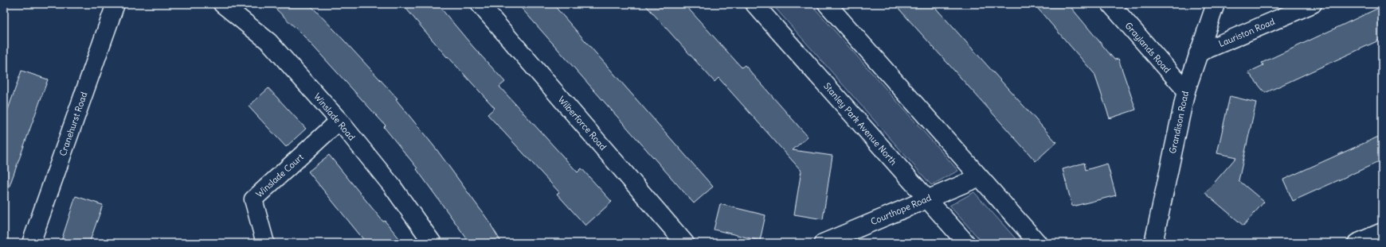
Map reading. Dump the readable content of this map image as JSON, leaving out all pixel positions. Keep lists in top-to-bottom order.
{
  "streets": {
    "main road": [
      "Lauriston Road",
      "Graylands Road",
      "Winslade Road",
      "Grandison Road",
      "Wilberforce Road",
      "Cranehurst Road",
      "Stanley Park Avenue North",
      "Winslade Court",
      "Courthope Road"
    ]
  },
  "crossings": [
    ["Lauriston Road", "Grandison Road"],
    ["Graylands Road", "Grandison Road"],
    ["Winslade Road", "Winslade Court"],
    ["Stanley Park Avenue North", "Courthope Road"]
  ]
}
